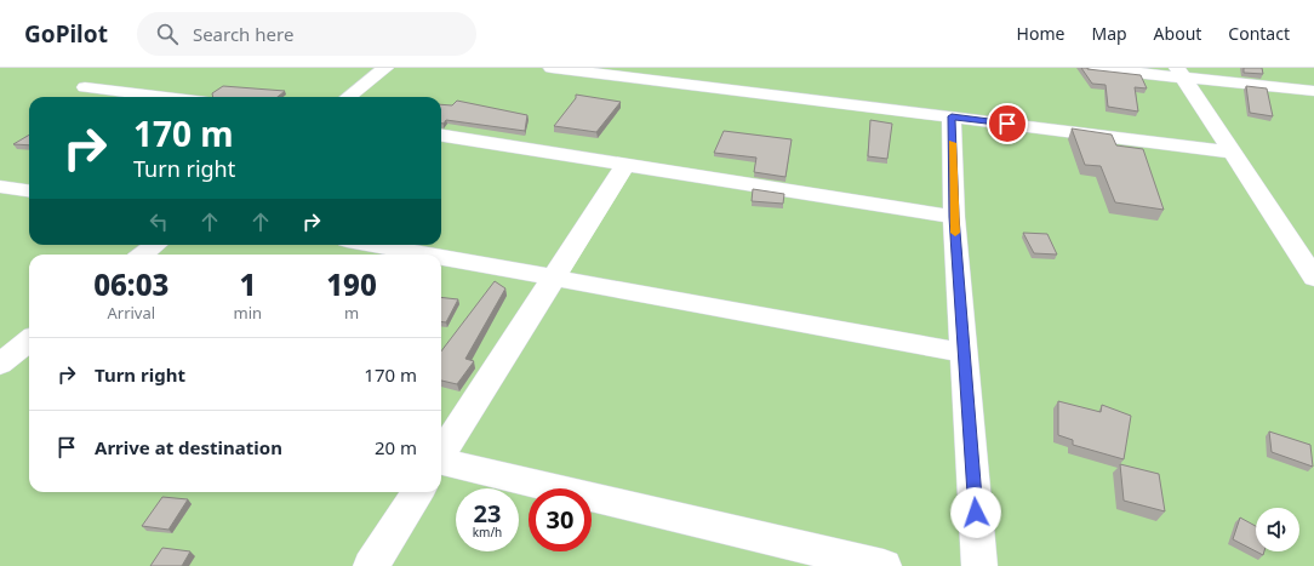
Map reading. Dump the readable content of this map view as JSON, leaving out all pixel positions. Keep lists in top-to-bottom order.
{
  "page": {
    "header": "GoPilot",
    "search": "Search here",
    "nav": [
      "Home",
      "Map",
      "About",
      "Contact"
    ],
    "turn": ["170 m", "Turn right"],
    "eta": [
      "06:03",
      "Arrival",
      "1",
      "min",
      "190",
      "m"
    ],
    "list": [
      {
        "name": "Turn right",
        "value": "170 m"
      },
      {
        "name": "Arrive at destination",
        "value": "20 m"
      }
    ],
    "speed": "23 km/h",
    "limit": "30"
  }
}
